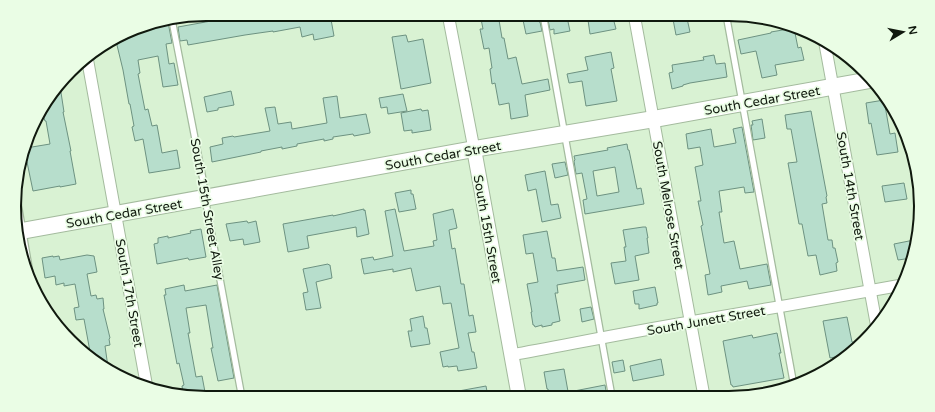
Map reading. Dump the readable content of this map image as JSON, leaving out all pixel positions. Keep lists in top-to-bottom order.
{
  "streets": {
    "main road": ["South Cedar Street"],
    "street": [
      "South 14th Street",
      "South Melrose Street",
      "South 15th Street",
      "South 17th Street",
      "South Junett Street"
    ],
    "lane": ["South 15th Street Alley"]
  },
  "crossings": [
    ["South Cedar Street", "South 14th Street"],
    ["South Cedar Street", "South Melrose Street"],
    ["South Cedar Street", "South 15th Street Alley"],
    ["South Cedar Street", "South 15th Street"],
    ["South Cedar Street", "South 17th Street"],
    ["South 14th Street", "South Junett Street"],
    ["South Melrose Street", "South Junett Street"],
    ["South 15th Street", "South Junett Street"]
  ],
  "north": "right"
}
